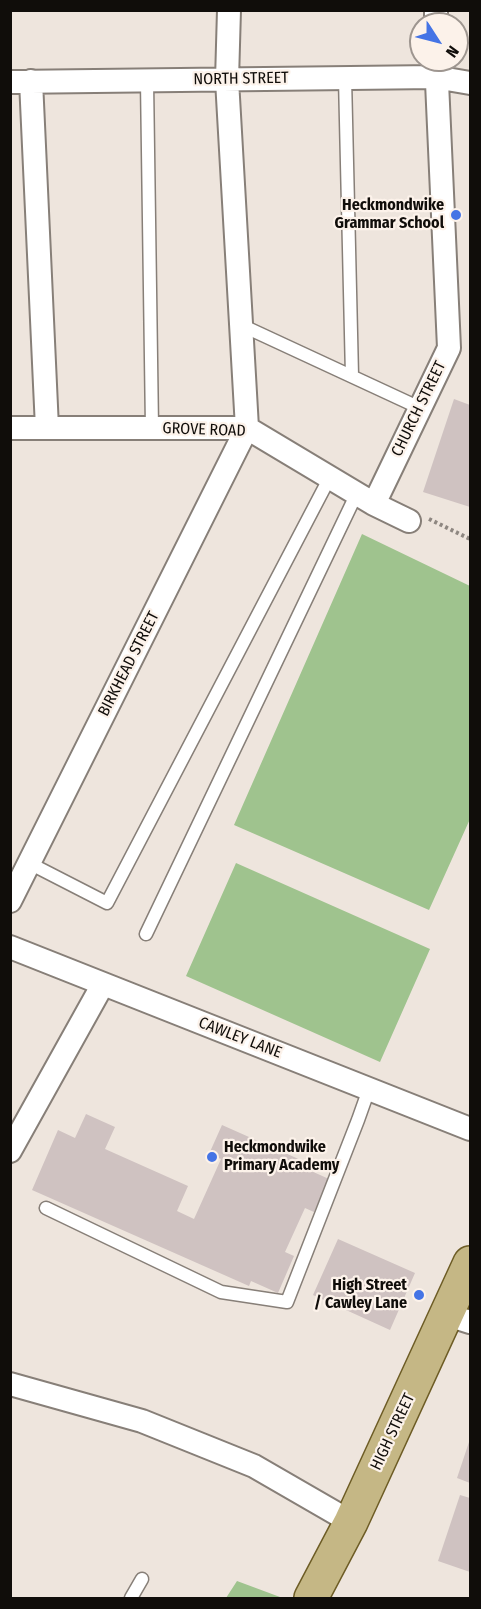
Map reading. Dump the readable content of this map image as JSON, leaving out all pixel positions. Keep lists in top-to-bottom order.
{
  "streets": {
    "main road": ["HIGH STREET"],
    "street": [
      "NORTH STREET",
      "CHURCH STREET",
      "GROVE ROAD",
      "BIRKHEAD STREET",
      "CAWLEY LANE"
    ]
  },
  "crossings": [
    ["CHURCH STREET", "GROVE ROAD"],
    ["GROVE ROAD", "BIRKHEAD STREET"]
  ],
  "places": ["Heckmondwike Grammar School", "Heckmondwike Primary Academy", "High Street / Cawley Lane"],
  "north": "bottom right"
}
